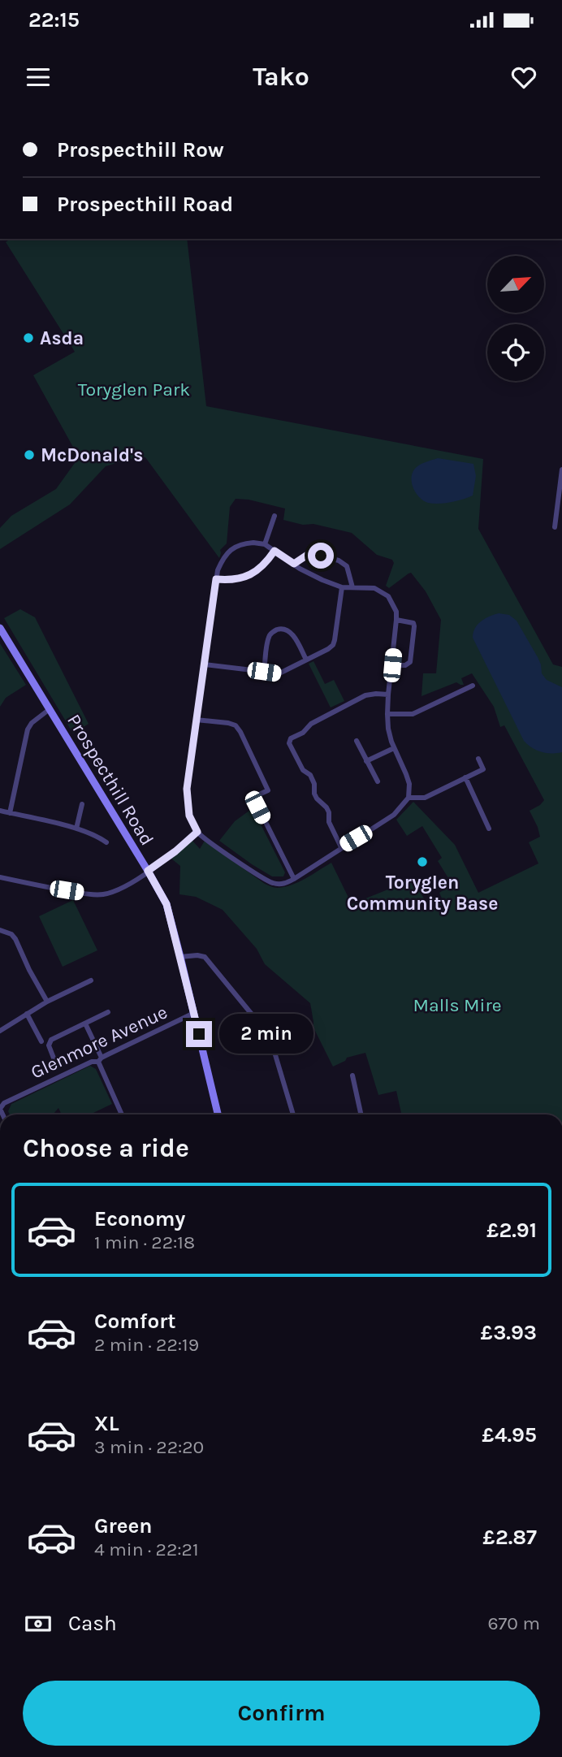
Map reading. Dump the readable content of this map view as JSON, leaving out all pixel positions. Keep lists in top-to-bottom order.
{
  "streets": {
    "main road": ["Prospecthill Road"],
    "street": ["Glenmore Avenue"]
  },
  "crossings": [
    ["Prospecthill Road", "Glenmore Avenue"]
  ],
  "parks": ["Toryglen Park", "Malls Mire"],
  "places": ["Asda", "McDonald's", "Toryglen Community Base"],
  "north": "top right",
  "page": {
    "status": "22:15",
    "header": "Tako",
    "banner": ["Prospecthill Row", "Prospecthill Road"],
    "bubble": "2 min",
    "heading": "Choose a ride",
    "list": [
      {
        "name": "Economy",
        "note": "1 min · 22:18",
        "value": "£2.91"
      },
      {
        "name": "Comfort",
        "note": "2 min · 22:19",
        "value": "£3.93"
      },
      {
        "name": "XL",
        "note": "3 min · 22:20",
        "value": "£4.95"
      },
      {
        "name": "Green",
        "note": "4 min · 22:21",
        "value": "£2.87"
      }
    ],
    "pay": ["Cash", "670 m"],
    "buttons": "Confirm"
  }
}
